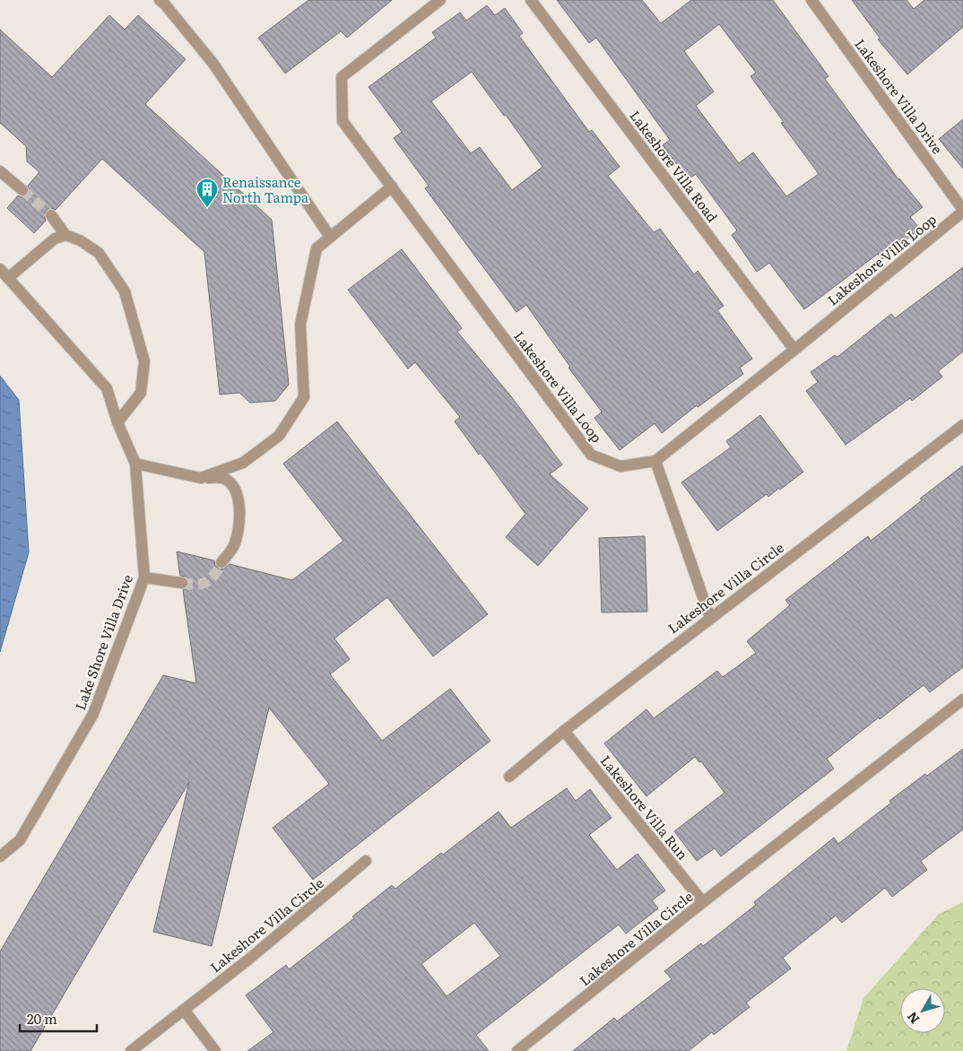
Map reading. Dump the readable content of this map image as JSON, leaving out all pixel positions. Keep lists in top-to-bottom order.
{
  "streets": {
    "street": [
      "Lakeshore Villa Drive",
      "Lakeshore Villa Road",
      "Lakeshore Villa Loop",
      "Lakeshore Villa Circle",
      "Lake Shore Villa Drive",
      "Lakeshore Villa Run"
    ]
  },
  "crossings": [
    ["Lakeshore Villa Drive", "Lakeshore Villa Loop"],
    ["Lakeshore Villa Road", "Lakeshore Villa Loop"],
    ["Lakeshore Villa Circle", "Lakeshore Villa Run"]
  ],
  "places": {
    "building": ["Renaissance North Tampa"]
  },
  "scale_bar": "20 m",
  "north": "bottom left"
}
